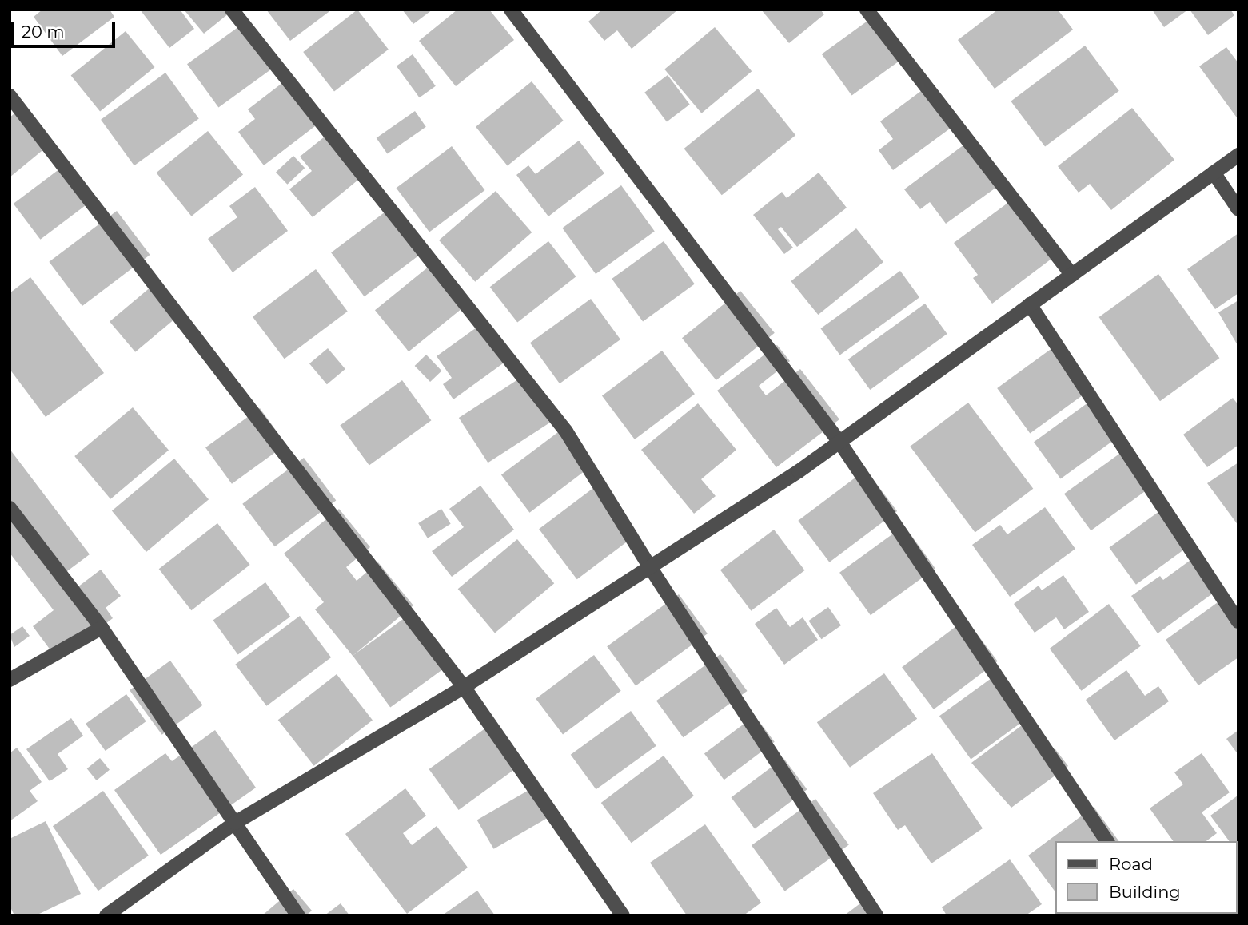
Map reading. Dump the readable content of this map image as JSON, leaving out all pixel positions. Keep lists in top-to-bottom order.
{
  "legend": ["Road", "Building"],
  "scale_bar": "20 m"
}
